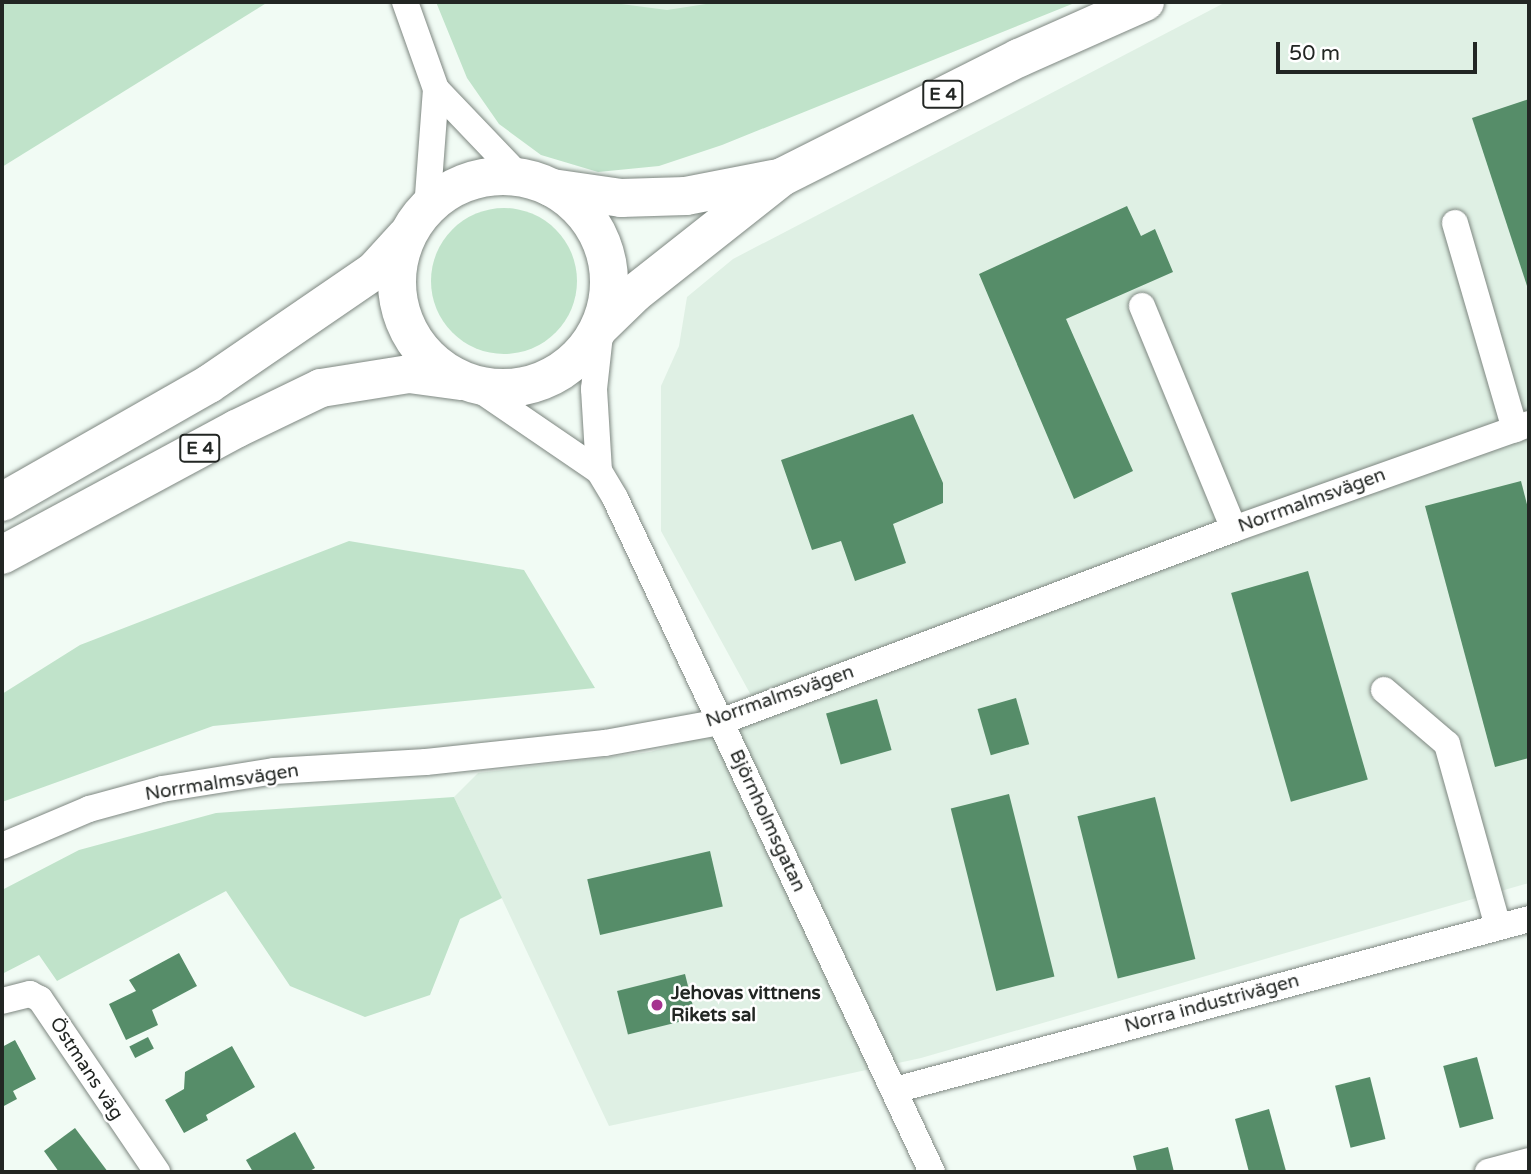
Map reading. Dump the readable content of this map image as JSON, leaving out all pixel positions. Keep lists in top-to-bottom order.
{
  "streets": {
    "highway": ["E 4"],
    "street": [
      "Norrmalmsvägen",
      "Björnholmsgatan",
      "Norra industrivägen",
      "Östmans väg"
    ]
  },
  "crossings": [
    ["E 4", "Björnholmsgatan"],
    ["Norrmalmsvägen", "Björnholmsgatan"],
    ["Björnholmsgatan", "Norra industrivägen"]
  ],
  "places": ["Jehovas vittnens Rikets sal"],
  "scale_bar": "50 m"
}
